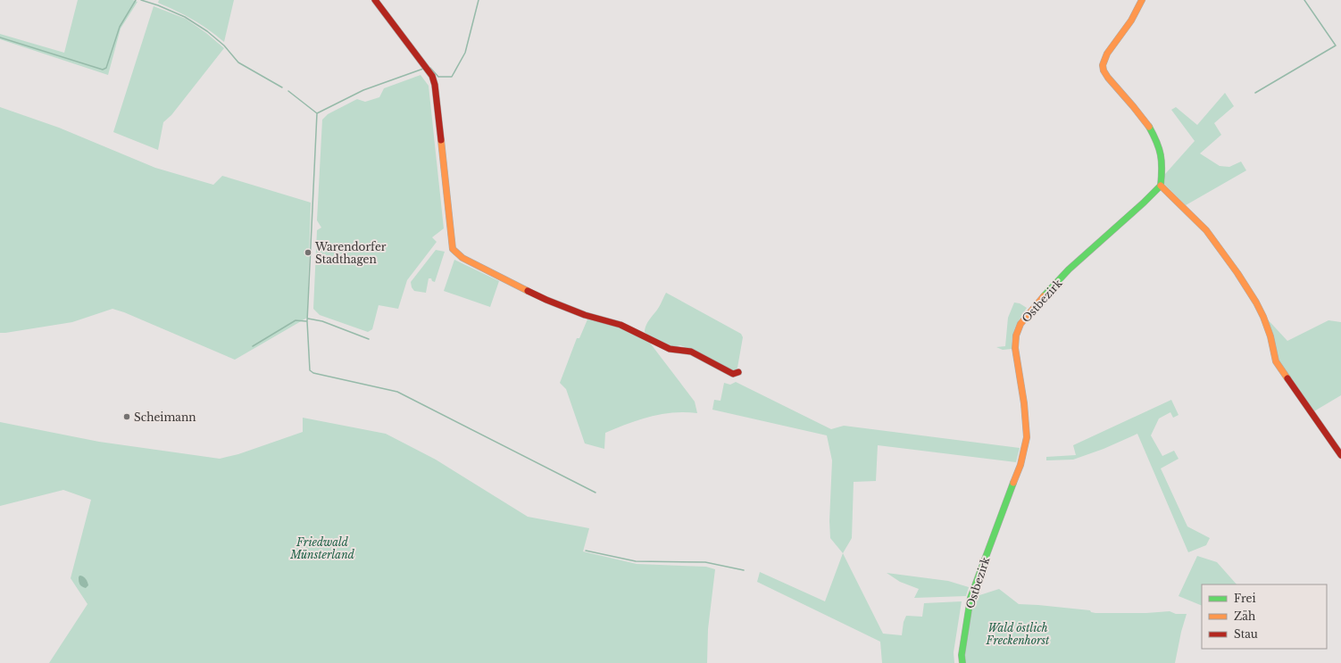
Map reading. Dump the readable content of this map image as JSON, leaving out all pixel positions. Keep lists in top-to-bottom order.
{
  "streets": {
    "street": ["Ostbezirk"]
  },
  "parks": ["Friedwald Münsterland", "Wald östlich Freckenhorst"],
  "places": ["Warendorfer Stadthagen", "Scheimann"],
  "legend": ["Frei", "Zäh", "Stau"]
}
